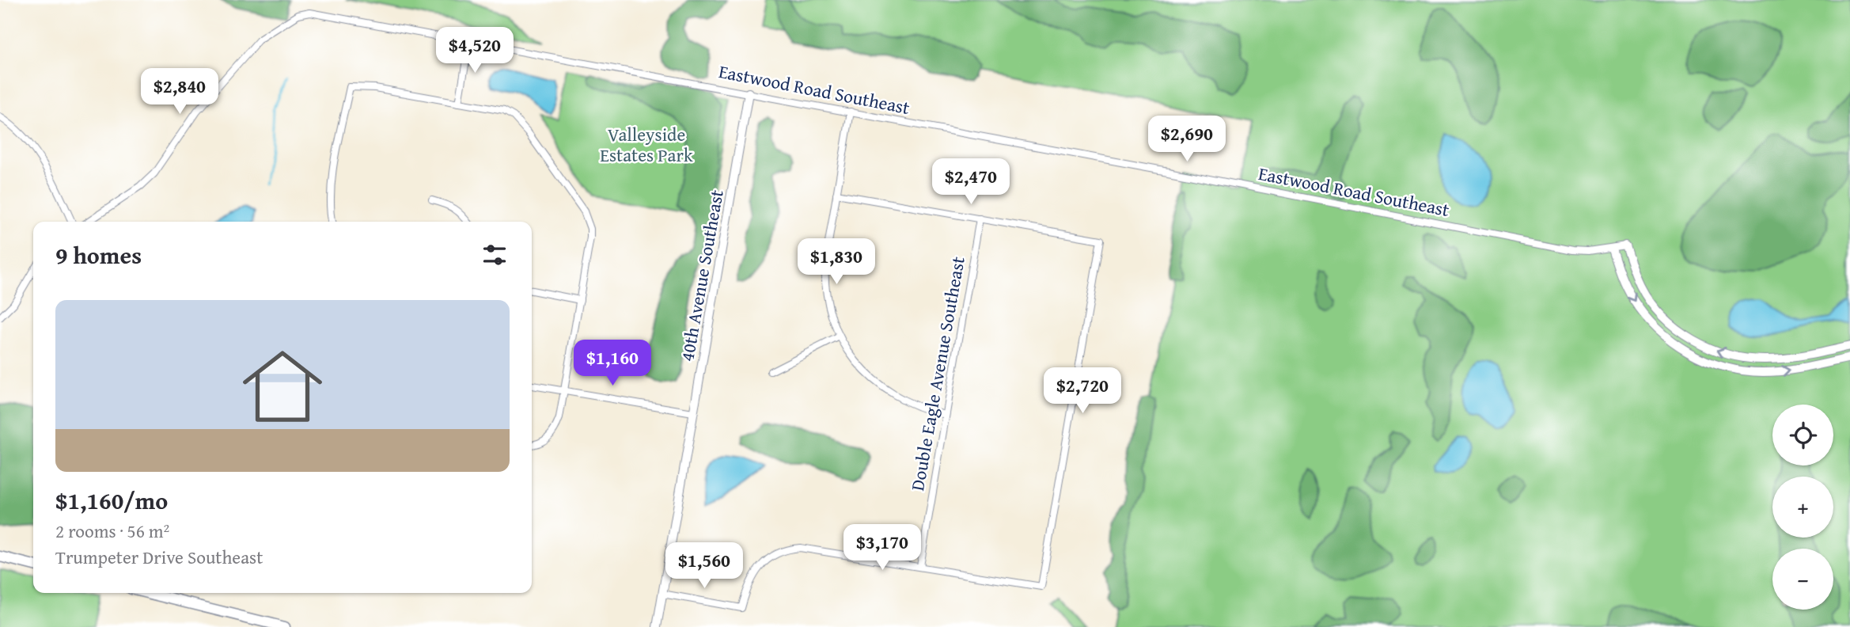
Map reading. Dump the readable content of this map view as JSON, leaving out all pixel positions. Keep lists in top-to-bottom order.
{
  "streets": {
    "street": ["Eastwood Road Southeast", "40th Avenue Southeast", "Double Eagle Avenue Southeast"]
  },
  "crossings": [
    ["Eastwood Road Southeast", "40th Avenue Southeast"]
  ],
  "parks": ["Valleyside Estates Park"],
  "page": {
    "price": [
      "$4,520",
      "$2,840",
      "$2,690",
      "$2,470",
      "$1,830",
      "$1,160",
      "$2,720",
      "$3,170",
      "$1,560"
    ],
    "heading": "9 homes",
    "list": [
      {
        "name": "$1,160/mo",
        "note": "2 rooms · 56 m² · Trumpeter Drive Southeast"
      }
    ],
    "map_buttons": ["+", "−"]
  }
}
